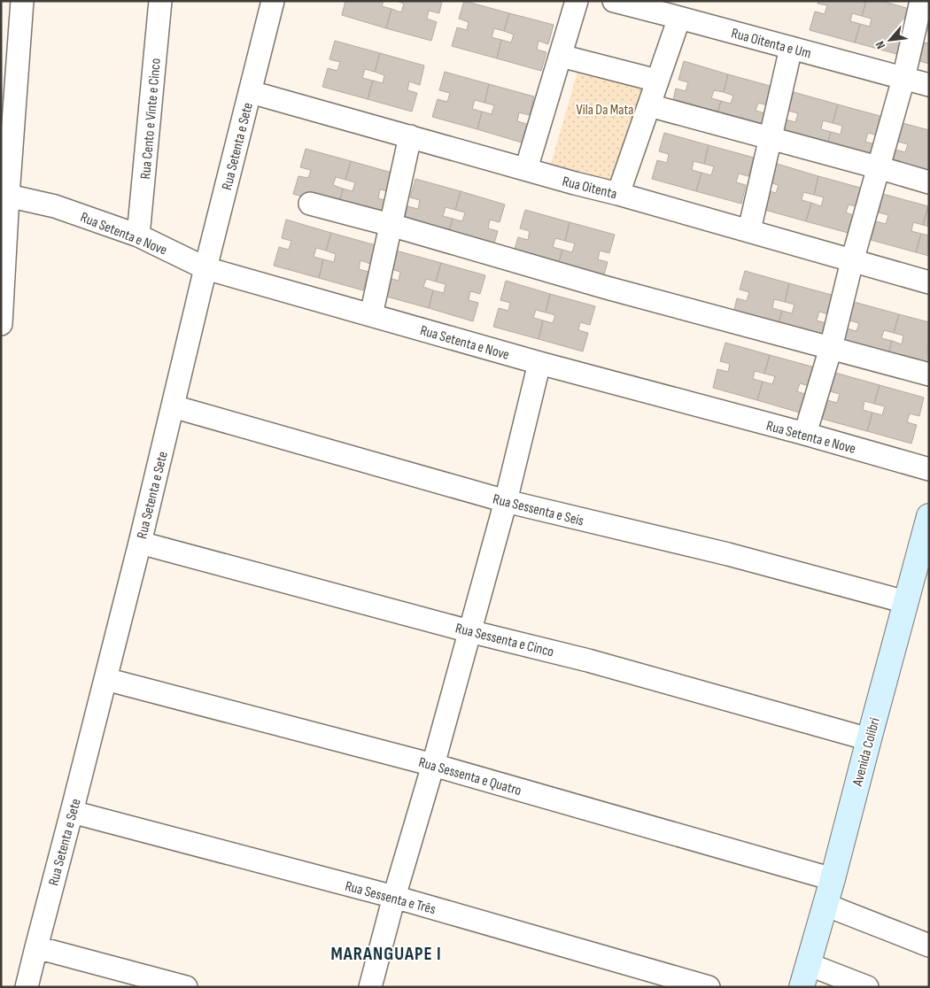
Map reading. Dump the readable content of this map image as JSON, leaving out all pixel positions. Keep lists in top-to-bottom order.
{
  "streets": {
    "main road": ["Avenida Colibri"],
    "street": [
      "Rua Oitenta e Um",
      "Rua Cento e Vinte e Cinco",
      "Rua Setenta e Sete",
      "Rua Oitenta",
      "Rua Setenta e Nove",
      "Rua Sessenta e Seis",
      "Rua Sessenta e Cinco",
      "Rua Sessenta e Quatro",
      "Rua Sessenta e Três"
    ]
  },
  "crossings": [
    ["Rua Cento e Vinte e Cinco", "Rua Setenta e Nove"],
    ["Rua Setenta e Sete", "Rua Oitenta"],
    ["Rua Setenta e Sete", "Rua Setenta e Nove"],
    ["Rua Setenta e Sete", "Rua Sessenta e Seis"],
    ["Rua Setenta e Sete", "Rua Sessenta e Cinco"],
    ["Rua Setenta e Sete", "Rua Sessenta e Quatro"],
    ["Rua Setenta e Sete", "Rua Sessenta e Três"],
    ["Rua Sessenta e Seis", "Avenida Colibri"],
    ["Rua Sessenta e Cinco", "Avenida Colibri"],
    ["Avenida Colibri", "Rua Sessenta e Quatro"]
  ],
  "districts": ["MARANGUAPE I"],
  "parks": ["Vila Da Mata"],
  "north": "bottom left"
}
